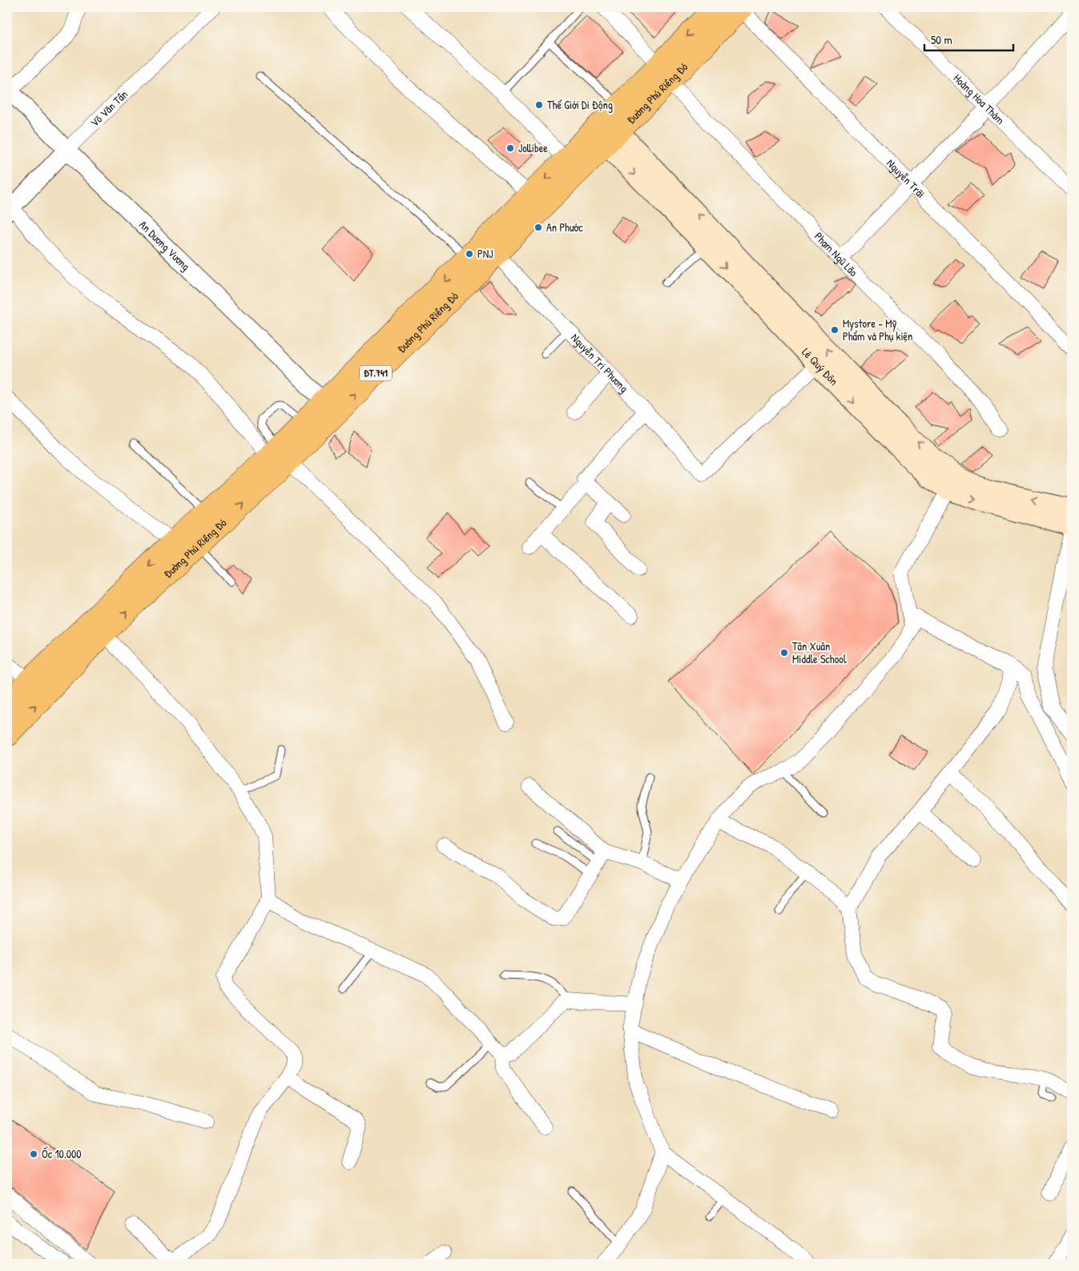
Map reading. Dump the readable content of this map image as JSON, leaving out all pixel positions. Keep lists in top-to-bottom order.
{
  "streets": {
    "main road": ["Đường Phú Riềng Đỏ", "Lê Quý Đôn", "ĐT.741"],
    "street": [
      "Hoàng Hoa Thám",
      "Võ Văn Tần",
      "Nguyễn Trãi",
      "An Dương Vương",
      "Phạm Ngũ Lão",
      "Nguyễn Tri Phương"
    ]
  },
  "crossings": [
    ["Đường Phú Riềng Đỏ", "Nguyễn Trãi"],
    ["Đường Phú Riềng Đỏ", "An Dương Vương"],
    ["Đường Phú Riềng Đỏ", "Phạm Ngũ Lão"],
    ["Đường Phú Riềng Đỏ", "Nguyễn Tri Phương"],
    ["Đường Phú Riềng Đỏ", "Lê Quý Đôn"],
    ["Võ Văn Tần", "An Dương Vương"],
    ["Nguyễn Tri Phương", "Lê Quý Đôn"]
  ],
  "places": [
    "Thế Giới Di Động",
    "Jollibee",
    "An Phước",
    "PNJ",
    "Mystore - Mỹ Phẩm và Phụ kiện",
    "Tân Xuân Middle School",
    "Ốc 10.000"
  ],
  "scale_bar": "50 m"
}
